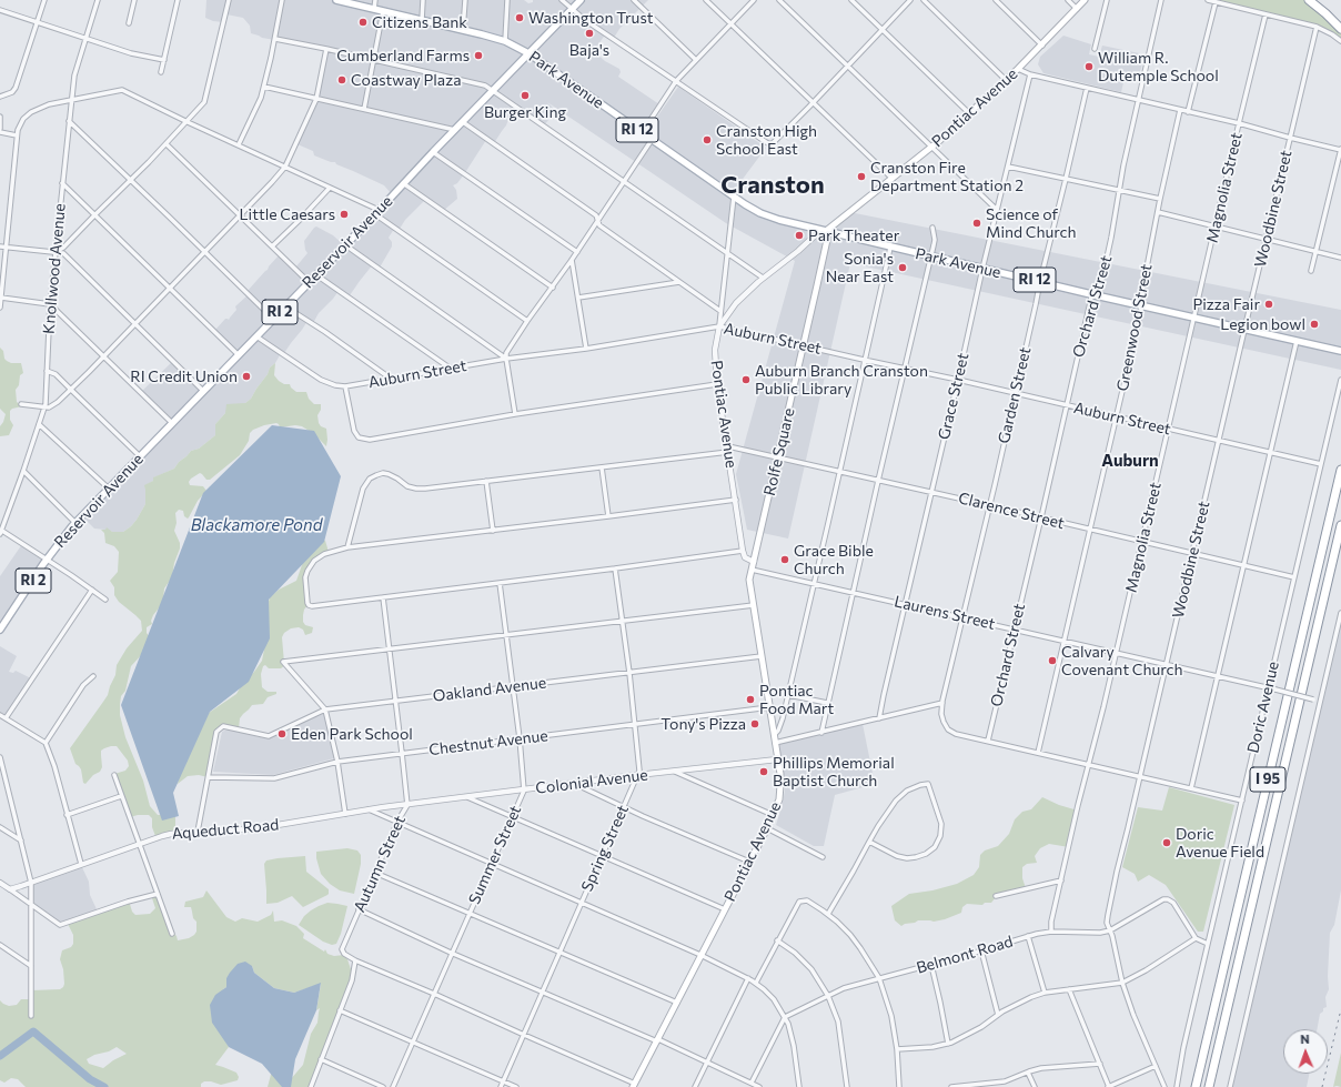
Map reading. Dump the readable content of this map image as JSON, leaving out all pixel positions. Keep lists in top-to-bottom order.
{
  "streets": {
    "highway": ["I 95"],
    "main road": [
      "Park Avenue",
      "Pontiac Avenue",
      "RI 12",
      "Reservoir Avenue",
      "RI 2",
      "Rolfe Square"
    ],
    "street": [
      "Magnolia Street",
      "Woodbine Street",
      "Knollwood Avenue",
      "Orchard Street",
      "Greenwood Street",
      "Auburn Street",
      "Garden Street",
      "Grace Street",
      "Clarence Street",
      "Laurens Street",
      "Oakland Avenue",
      "Doric Avenue",
      "Chestnut Avenue",
      "Colonial Avenue",
      "Aqueduct Road",
      "Spring Street",
      "Summer Street",
      "Autumn Street",
      "Belmont Road"
    ]
  },
  "crossings": [
    ["Park Avenue", "Pontiac Avenue"],
    ["Park Avenue", "Magnolia Street"],
    ["Park Avenue", "Woodbine Street"],
    ["Park Avenue", "Reservoir Avenue"],
    ["Park Avenue", "Orchard Street"],
    ["Park Avenue", "Greenwood Street"],
    ["Park Avenue", "Garden Street"],
    ["Park Avenue", "Grace Street"],
    ["Park Avenue", "Rolfe Square"],
    ["Pontiac Avenue", "Auburn Street"],
    ["Pontiac Avenue", "Rolfe Square"],
    ["Pontiac Avenue", "Clarence Street"],
    ["Pontiac Avenue", "Laurens Street"],
    ["Pontiac Avenue", "Oakland Avenue"],
    ["Pontiac Avenue", "Chestnut Avenue"],
    ["Pontiac Avenue", "Colonial Avenue"],
    ["Magnolia Street", "Auburn Street"],
    ["Magnolia Street", "Garden Street"],
    ["Magnolia Street", "Clarence Street"],
    ["Magnolia Street", "Laurens Street"],
    ["Magnolia Street", "Belmont Road"],
    ["Woodbine Street", "Auburn Street"],
    ["Woodbine Street", "Garden Street"],
    ["Woodbine Street", "Clarence Street"],
    ["Woodbine Street", "Laurens Street"],
    ["Woodbine Street", "Belmont Road"],
    ["Reservoir Avenue", "Auburn Street"],
    ["Orchard Street", "Auburn Street"],
    ["Orchard Street", "Garden Street"],
    ["Orchard Street", "Clarence Street"],
    ["Orchard Street", "Laurens Street"],
    ["Greenwood Street", "Auburn Street"],
    ["Greenwood Street", "Garden Street"],
    ["Greenwood Street", "Clarence Street"],
    ["Greenwood Street", "Laurens Street"],
    ["Auburn Street", "Garden Street"],
    ["Auburn Street", "Grace Street"],
    ["Auburn Street", "Rolfe Square"],
    ["Auburn Street", "Doric Avenue"],
    ["Garden Street", "Clarence Street"],
    ["Garden Street", "Laurens Street"],
    ["Garden Street", "Doric Avenue"],
    ["Grace Street", "Clarence Street"],
    ["Grace Street", "Laurens Street"],
    ["Rolfe Square", "Clarence Street"],
    ["Rolfe Square", "Laurens Street"],
    ["Clarence Street", "Doric Avenue"],
    ["Laurens Street", "Doric Avenue"],
    ["Oakland Avenue", "Chestnut Avenue"],
    ["Oakland Avenue", "Spring Street"],
    ["Oakland Avenue", "Summer Street"],
    ["Oakland Avenue", "Autumn Street"],
    ["Chestnut Avenue", "Spring Street"],
    ["Chestnut Avenue", "Summer Street"],
    ["Chestnut Avenue", "Autumn Street"],
    ["Colonial Avenue", "Aqueduct Road"],
    ["Colonial Avenue", "Spring Street"],
    ["Colonial Avenue", "Summer Street"],
    ["Colonial Avenue", "Autumn Street"],
    ["Aqueduct Road", "Autumn Street"]
  ],
  "districts": ["Cranston", "Auburn"],
  "water": ["Blackamore Pond"],
  "places": [
    "Washington Trust",
    "Citizens Bank",
    "Baja's",
    "Cumberland Farms",
    "William R. Dutemple School",
    "Coastway Plaza",
    "Burger King",
    "Cranston High School East",
    "Cranston Fire Department Station 2",
    "Little Caesars",
    "Science of Mind Church",
    "Park Theater",
    "Sonia's Near East",
    "Pizza Fair",
    "Legion bowl",
    "RI Credit Union",
    "Auburn Branch Cranston Public Library",
    "Grace Bible Church",
    "Calvary Covenant Church",
    "Pontiac Food Mart",
    "Tony's Pizza",
    "Eden Park School",
    "Phillips Memorial Baptist Church",
    "Doric Avenue Field"
  ],
  "north": "top"
}
